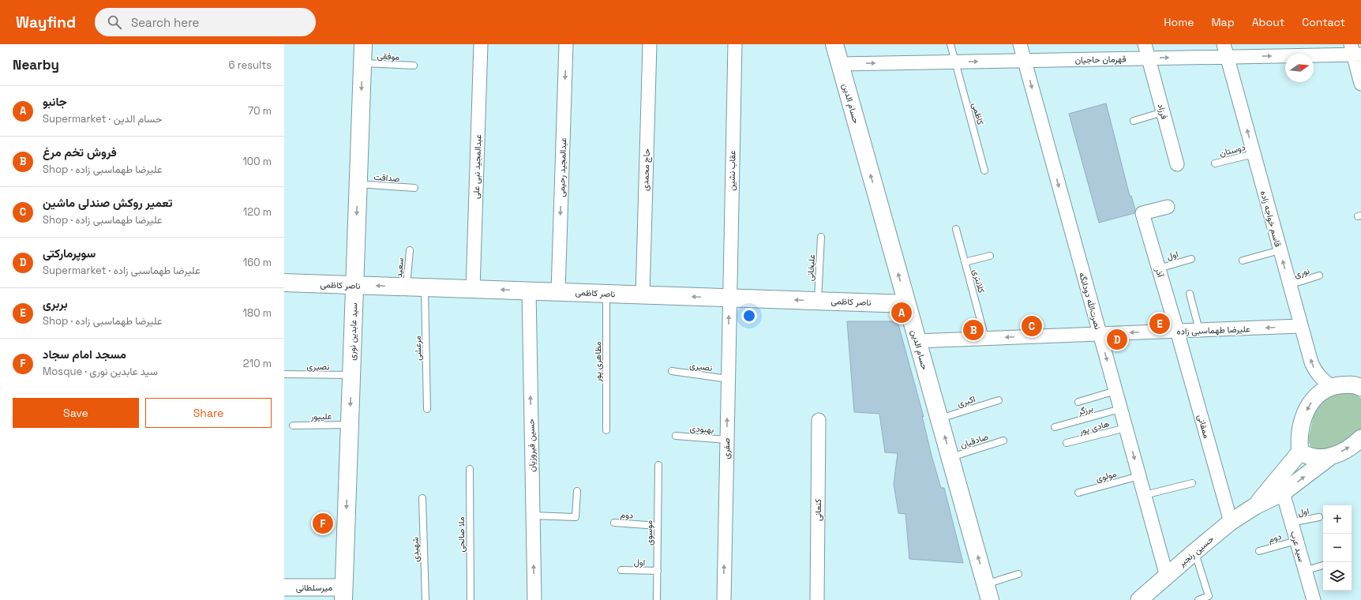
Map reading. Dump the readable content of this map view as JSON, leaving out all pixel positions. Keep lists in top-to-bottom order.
{
  "streets": {
    "main road": ["حسام الدین", "ناصر کاظمی", "سید عابدین نوری"],
    "street": [
      "قهرمان حاجیان",
      "فرزاد",
      "عبدالمجید نبی علی",
      "عبدالمجید رحیمی",
      "حاج محمدی",
      "عقاب نشین",
      "قاسم خواجه زاده",
      "آذر",
      "نصرت‌الله دودانگه",
      "علیرضا طهماسبی زاده",
      "ممقانی",
      "حسین فیروزیان",
      "صفری",
      "کنعانی",
      "سید عرب",
      "حسین رنجبر",
      "میرسلطانی"
    ],
    "lane": [
      "موفقی",
      "کاظمی",
      "دوستان",
      "صداقت",
      "اول",
      "سعید",
      "علیخانی",
      "نوری",
      "کلانتری",
      "مرعشی",
      "مظاهری پور",
      "نصیری",
      "اکبری",
      "برزگر",
      "علیپور",
      "هادی پور",
      "بهبودی",
      "صادقیان",
      "مولوی",
      "دوم",
      "موسوی",
      "ملا صالحی",
      "شهیدی"
    ]
  },
  "crossings": [
    ["موفقی", "سید عابدین نوری"],
    ["قهرمان حاجیان", "حسام الدین"],
    ["قهرمان حاجیان", "فرزاد"],
    ["قهرمان حاجیان", "کاظمی"],
    ["قهرمان حاجیان", "قاسم خواجه زاده"],
    ["قهرمان حاجیان", "نصرت‌الله دودانگه"],
    ["حسام الدین", "ناصر کاظمی"],
    ["حسام الدین", "علیرضا طهماسبی زاده"],
    ["حسام الدین", "اکبری"],
    ["حسام الدین", "صادقیان"],
    ["دوستان", "قاسم خواجه زاده"],
    ["عبدالمجید نبی علی", "ناصر کاظمی"],
    ["عبدالمجید رحیمی", "ناصر کاظمی"],
    ["حاج محمدی", "ناصر کاظمی"],
    ["عقاب نشین", "ناصر کاظمی"],
    ["عقاب نشین", "صفری"],
    ["صداقت", "سید عابدین نوری"],
    ["قاسم خواجه زاده", "نوری"],
    ["قاسم خواجه زاده", "علیرضا طهماسبی زاده"],
    ["اول", "آذر"],
    ["اول", "موسوی"],
    ["اول", "سید عرب"],
    ["سعید", "ناصر کاظمی"],
    ["علیخانی", "ناصر کاظمی"],
    ["آذر", "علیرضا طهماسبی زاده"],
    ["آذر", "ممقانی"],
    ["کلانتری", "علیرضا طهماسبی زاده"],
    ["ناصر کاظمی", "سید عابدین نوری"],
    ["ناصر کاظمی", "مرعشی"],
    ["ناصر کاظمی", "مظاهری پور"],
    ["ناصر کاظمی", "حسین فیروزیان"],
    ["ناصر کاظمی", "صفری"],
    ["نصرت‌الله دودانگه", "علیرضا طهماسبی زاده"],
    ["نصرت‌الله دودانگه", "برزگر"],
    ["نصرت‌الله دودانگه", "هادی پور"],
    ["نصرت‌الله دودانگه", "مولوی"],
    ["نصرت‌الله دودانگه", "حسین رنجبر"],
    ["علیرضا طهماسبی زاده", "ممقانی"],
    ["سید عابدین نوری", "نصیری"],
    ["سید عابدین نوری", "علیپور"],
    ["سید عابدین نوری", "میرسلطانی"],
    ["نصیری", "صفری"],
    ["ممقانی", "حسین رنجبر"],
    ["بهبودی", "صفری"],
    ["دوم", "موسوی"],
    ["دوم", "سید عرب"],
    ["سید عرب", "حسین رنجبر"]
  ],
  "one_way": [
    "قهرمان حاجیان",
    "حسام الدین",
    "عبدالمجید رحیمی",
    "قاسم خواجه زاده",
    "ناصر کاظمی",
    "نصرت‌الله دودانگه",
    "علیرضا طهماسبی زاده",
    "سید عابدین نوری",
    "حسین فیروزیان",
    "صفری"
  ],
  "north": "right",
  "page": {
    "header": "Wayfind",
    "search": "Search here",
    "nav": [
      "Home",
      "Map",
      "About",
      "Contact"
    ],
    "heading": ["Nearby", "6 results"],
    "list": [
      {
        "mark": "A",
        "name": "جانبو",
        "note": "Supermarket · حسام الدین",
        "value": "70 m"
      },
      {
        "mark": "B",
        "name": "فروش تخم مرغ",
        "note": "Shop · علیرضا طهماسبی زاده",
        "value": "100 m"
      },
      {
        "mark": "C",
        "name": "تعمیر روکش صندلی ماشین",
        "note": "Shop · علیرضا طهماسبی زاده",
        "value": "120 m"
      },
      {
        "mark": "D",
        "name": "سوپرمارکتی",
        "note": "Supermarket · علیرضا طهماسبی زاده",
        "value": "160 m"
      },
      {
        "mark": "E",
        "name": "بربری",
        "note": "Shop · علیرضا طهماسبی زاده",
        "value": "180 m"
      },
      {
        "mark": "F",
        "name": "مسجد امام سجاد",
        "note": "Mosque · سید عابدین نوری",
        "value": "210 m"
      }
    ],
    "pins": [
      "A",
      "E",
      "C",
      "B",
      "D",
      "F"
    ],
    "buttons": ["Save", "Share"],
    "map_buttons": ["+", "−"]
  }
}
